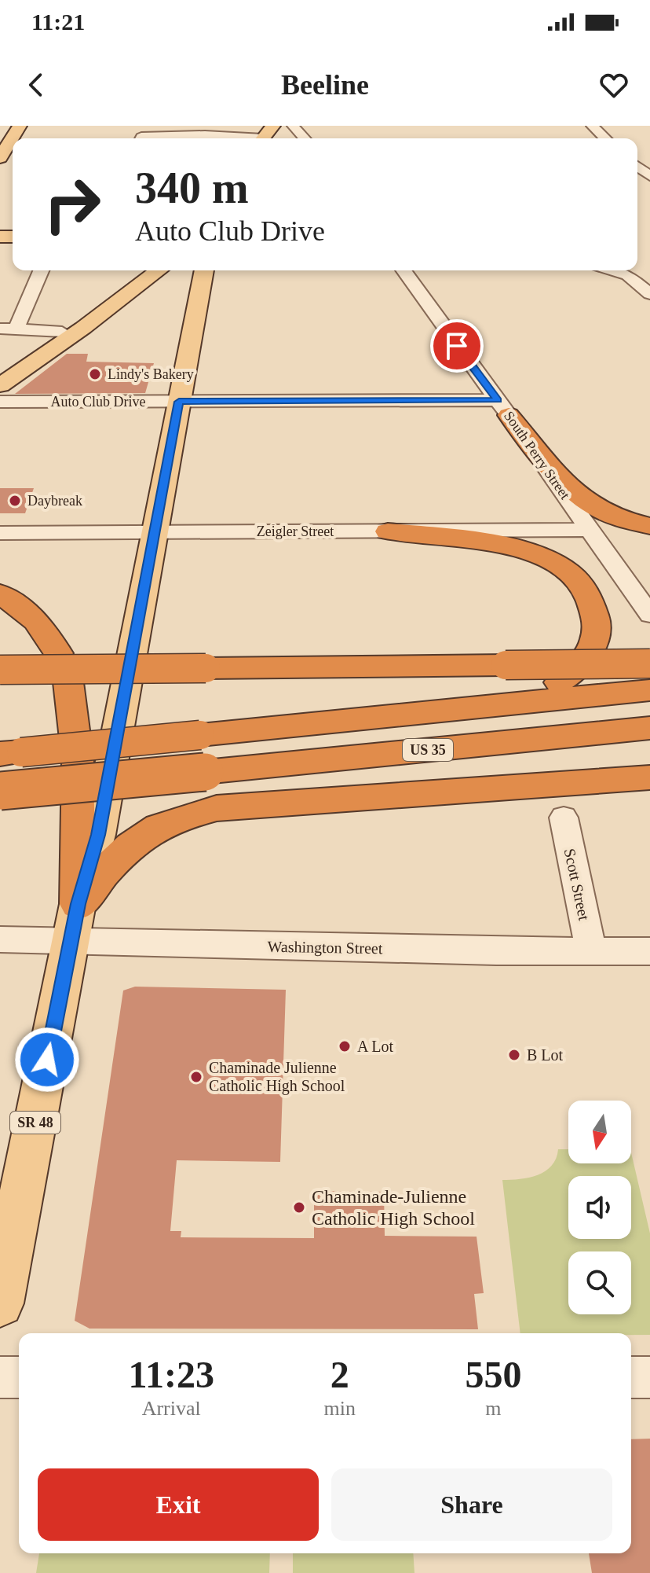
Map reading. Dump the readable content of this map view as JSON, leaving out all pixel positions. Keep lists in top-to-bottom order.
{
  "streets": {
    "highway": ["US 35"],
    "main road": ["SR 48"],
    "street": [
      "Auto Club Drive",
      "South Perry Street",
      "Zeigler Street",
      "Scott Street",
      "Washington Street"
    ]
  },
  "crossings": [
    ["Auto Club Drive", "South Perry Street"],
    ["Auto Club Drive", "SR 48"],
    ["South Perry Street", "Zeigler Street"],
    ["Zeigler Street", "SR 48"],
    ["Scott Street", "Washington Street"],
    ["Washington Street", "SR 48"]
  ],
  "places": [
    "Lindy's Bakery",
    "Daybreak",
    "A Lot",
    "B Lot",
    "Chaminade Julienne Catholic High School",
    "Chaminade-Julienne Catholic High School"
  ],
  "north": "bottom",
  "page": {
    "status": "11:21",
    "header": "Beeline",
    "turn": ["340 m", "Auto Club Drive"],
    "eta": [
      "11:23",
      "Arrival",
      "2",
      "min",
      "550",
      "m"
    ],
    "buttons": ["Exit", "Share"]
  }
}
